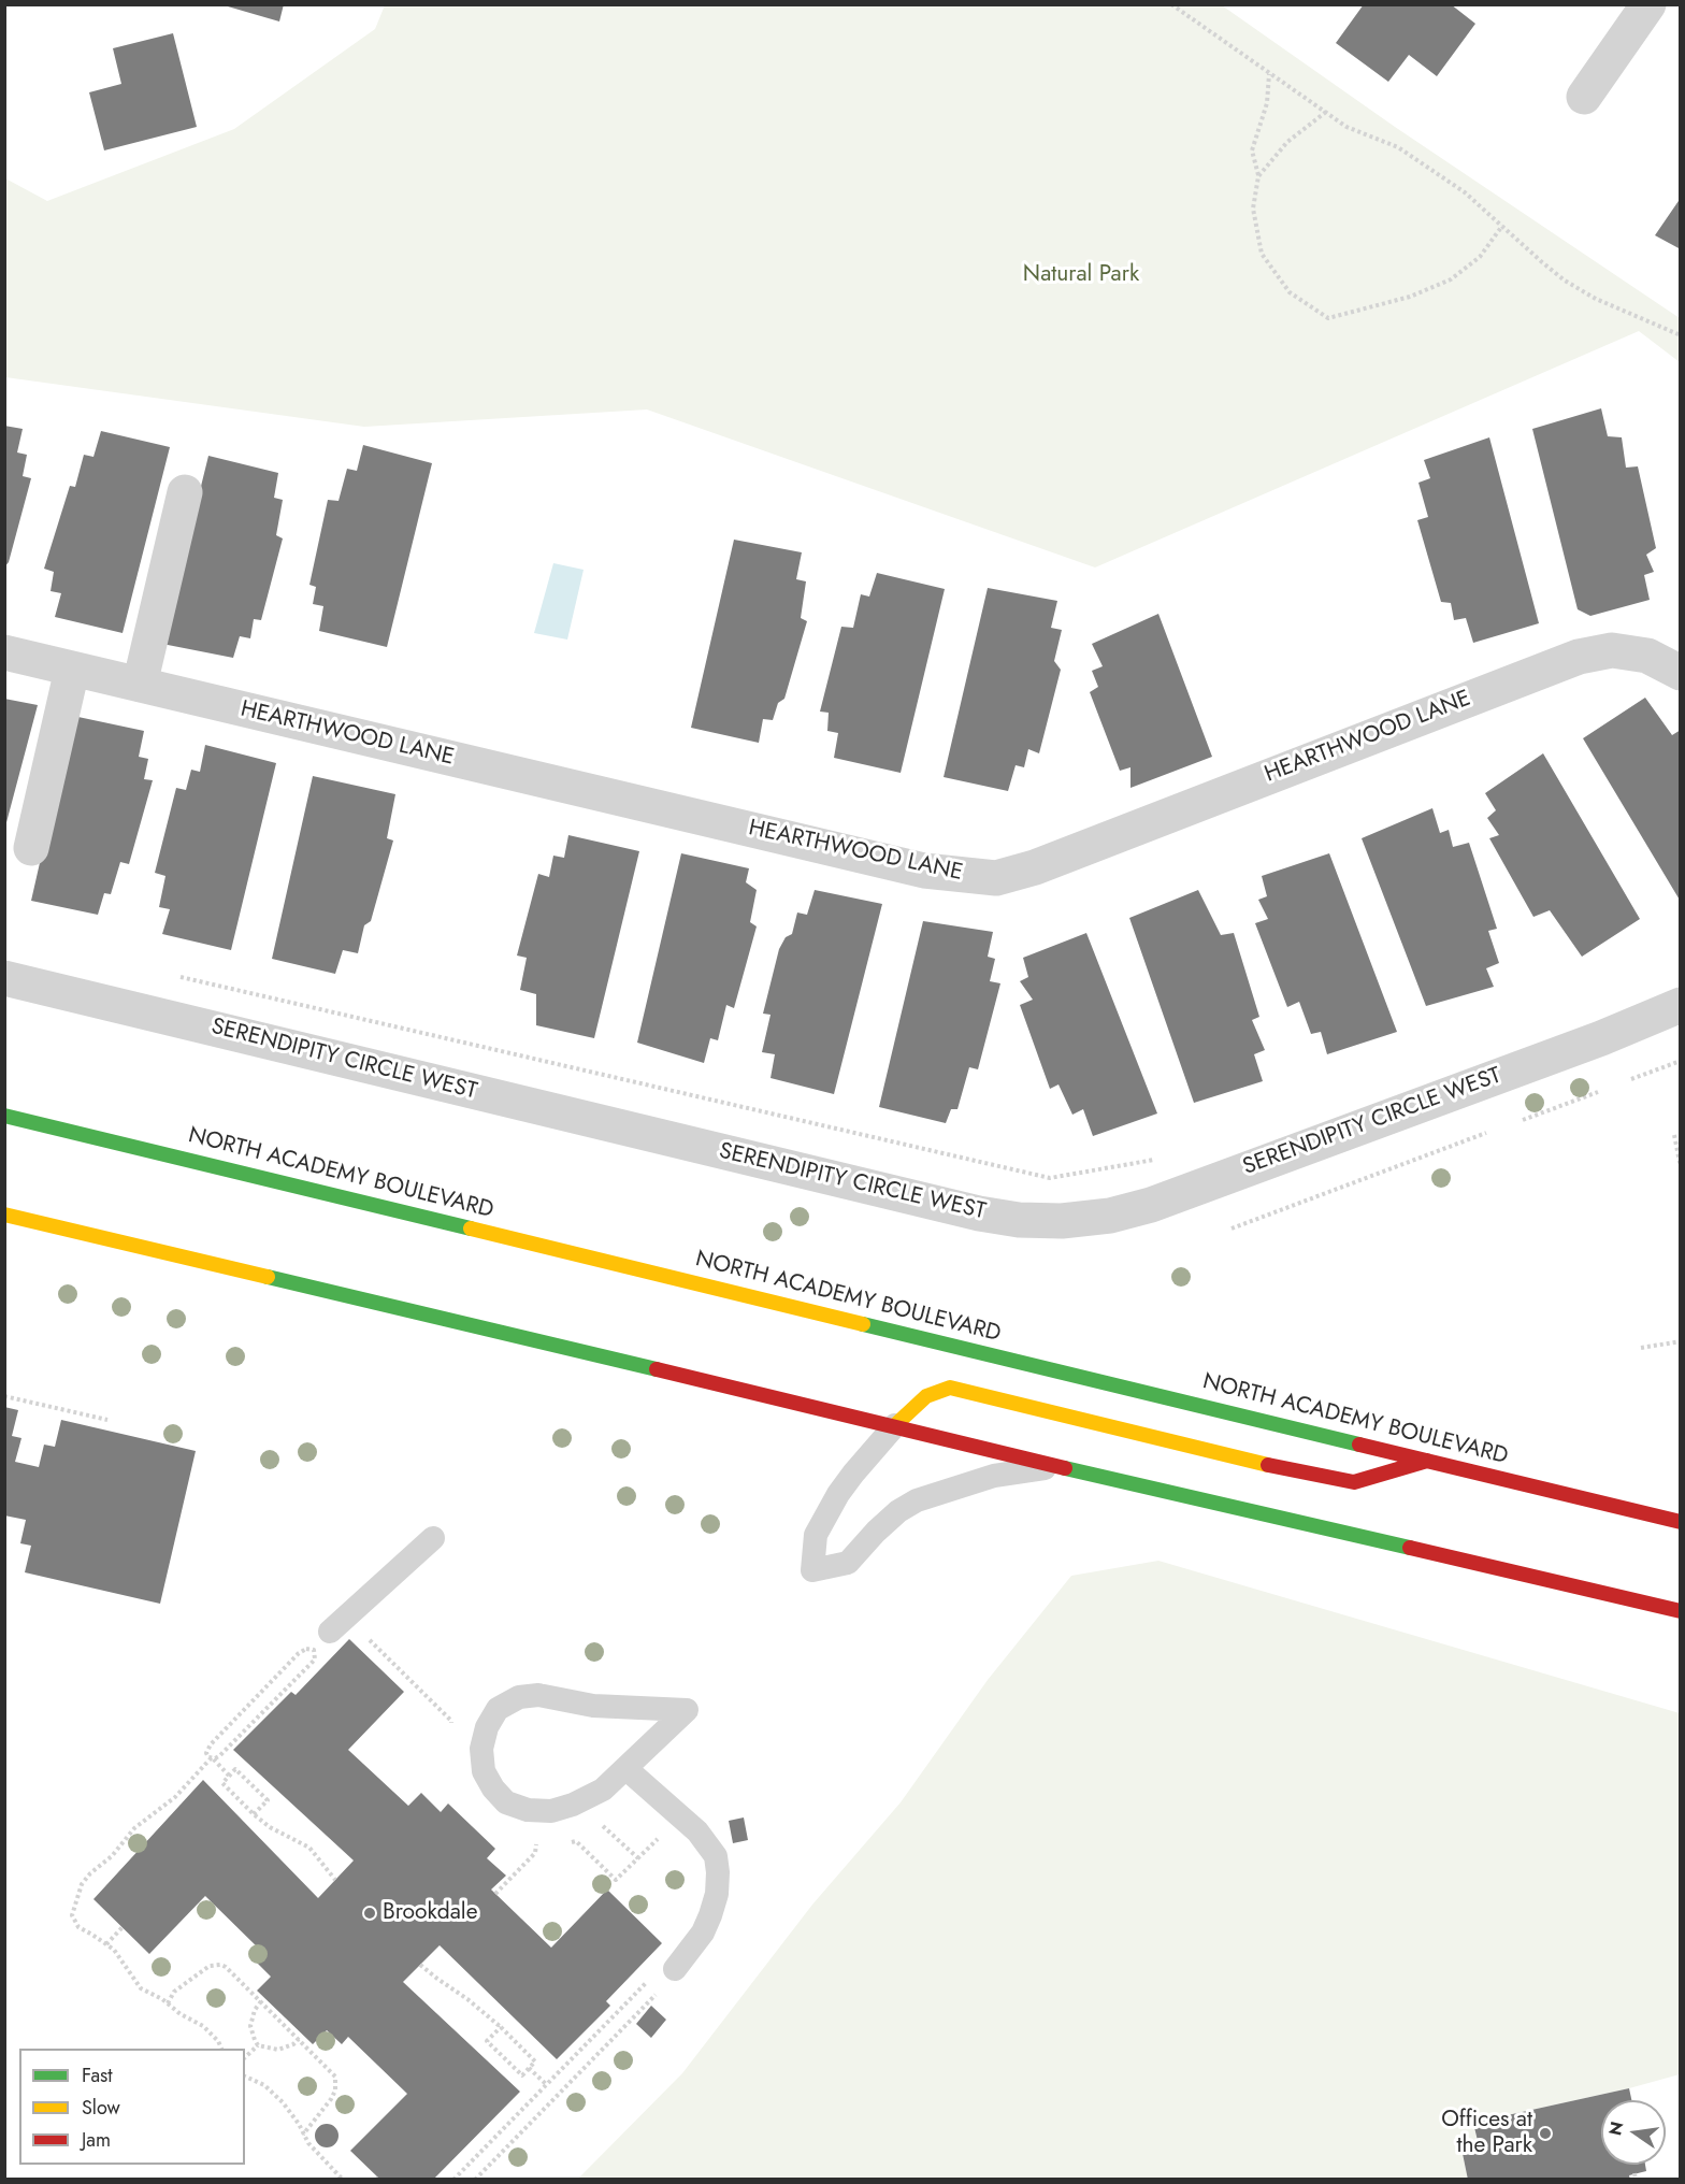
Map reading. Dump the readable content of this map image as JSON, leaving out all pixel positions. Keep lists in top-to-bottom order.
{
  "streets": {
    "main road": ["NORTH ACADEMY BOULEVARD"],
    "street": ["HEARTHWOOD LANE", "SERENDIPITY CIRCLE WEST"]
  },
  "parks": ["Natural Park"],
  "places": ["Brookdale", "Offices at the Park"],
  "legend": ["Fast", "Slow", "Jam"],
  "north": "left"
}
